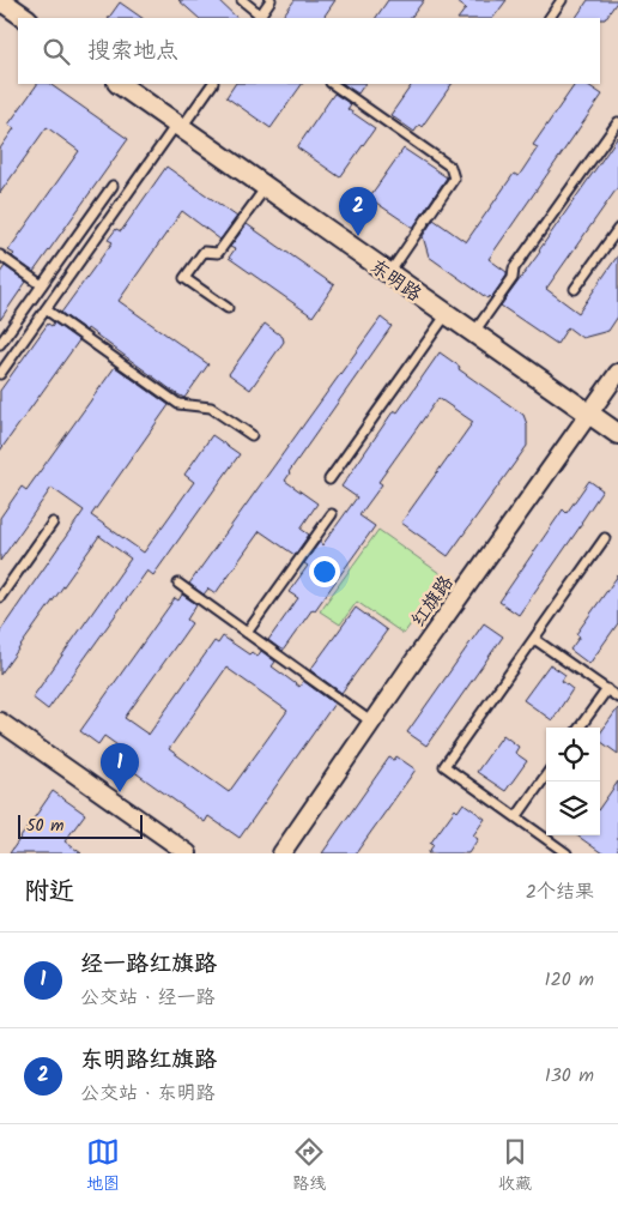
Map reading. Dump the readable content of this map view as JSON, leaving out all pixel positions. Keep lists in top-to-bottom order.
{
  "streets": {
    "street": ["东明路", "红旗路"]
  },
  "crossings": [
    ["东明路", "红旗路"]
  ],
  "scale_bar": "50 m",
  "page": {
    "search": "搜索地点",
    "pins": ["2", "1"],
    "scale": "50 m",
    "heading": ["附近", "2个结果"],
    "list": [
      {
        "mark": "1",
        "name": "经一路红旗路",
        "note": "公交站 · 经一路",
        "value": "120 m"
      },
      {
        "mark": "2",
        "name": "东明路红旗路",
        "note": "公交站 · 东明路",
        "value": "130 m"
      }
    ],
    "nav": ["地图", "路线", "收藏"]
  }
}
